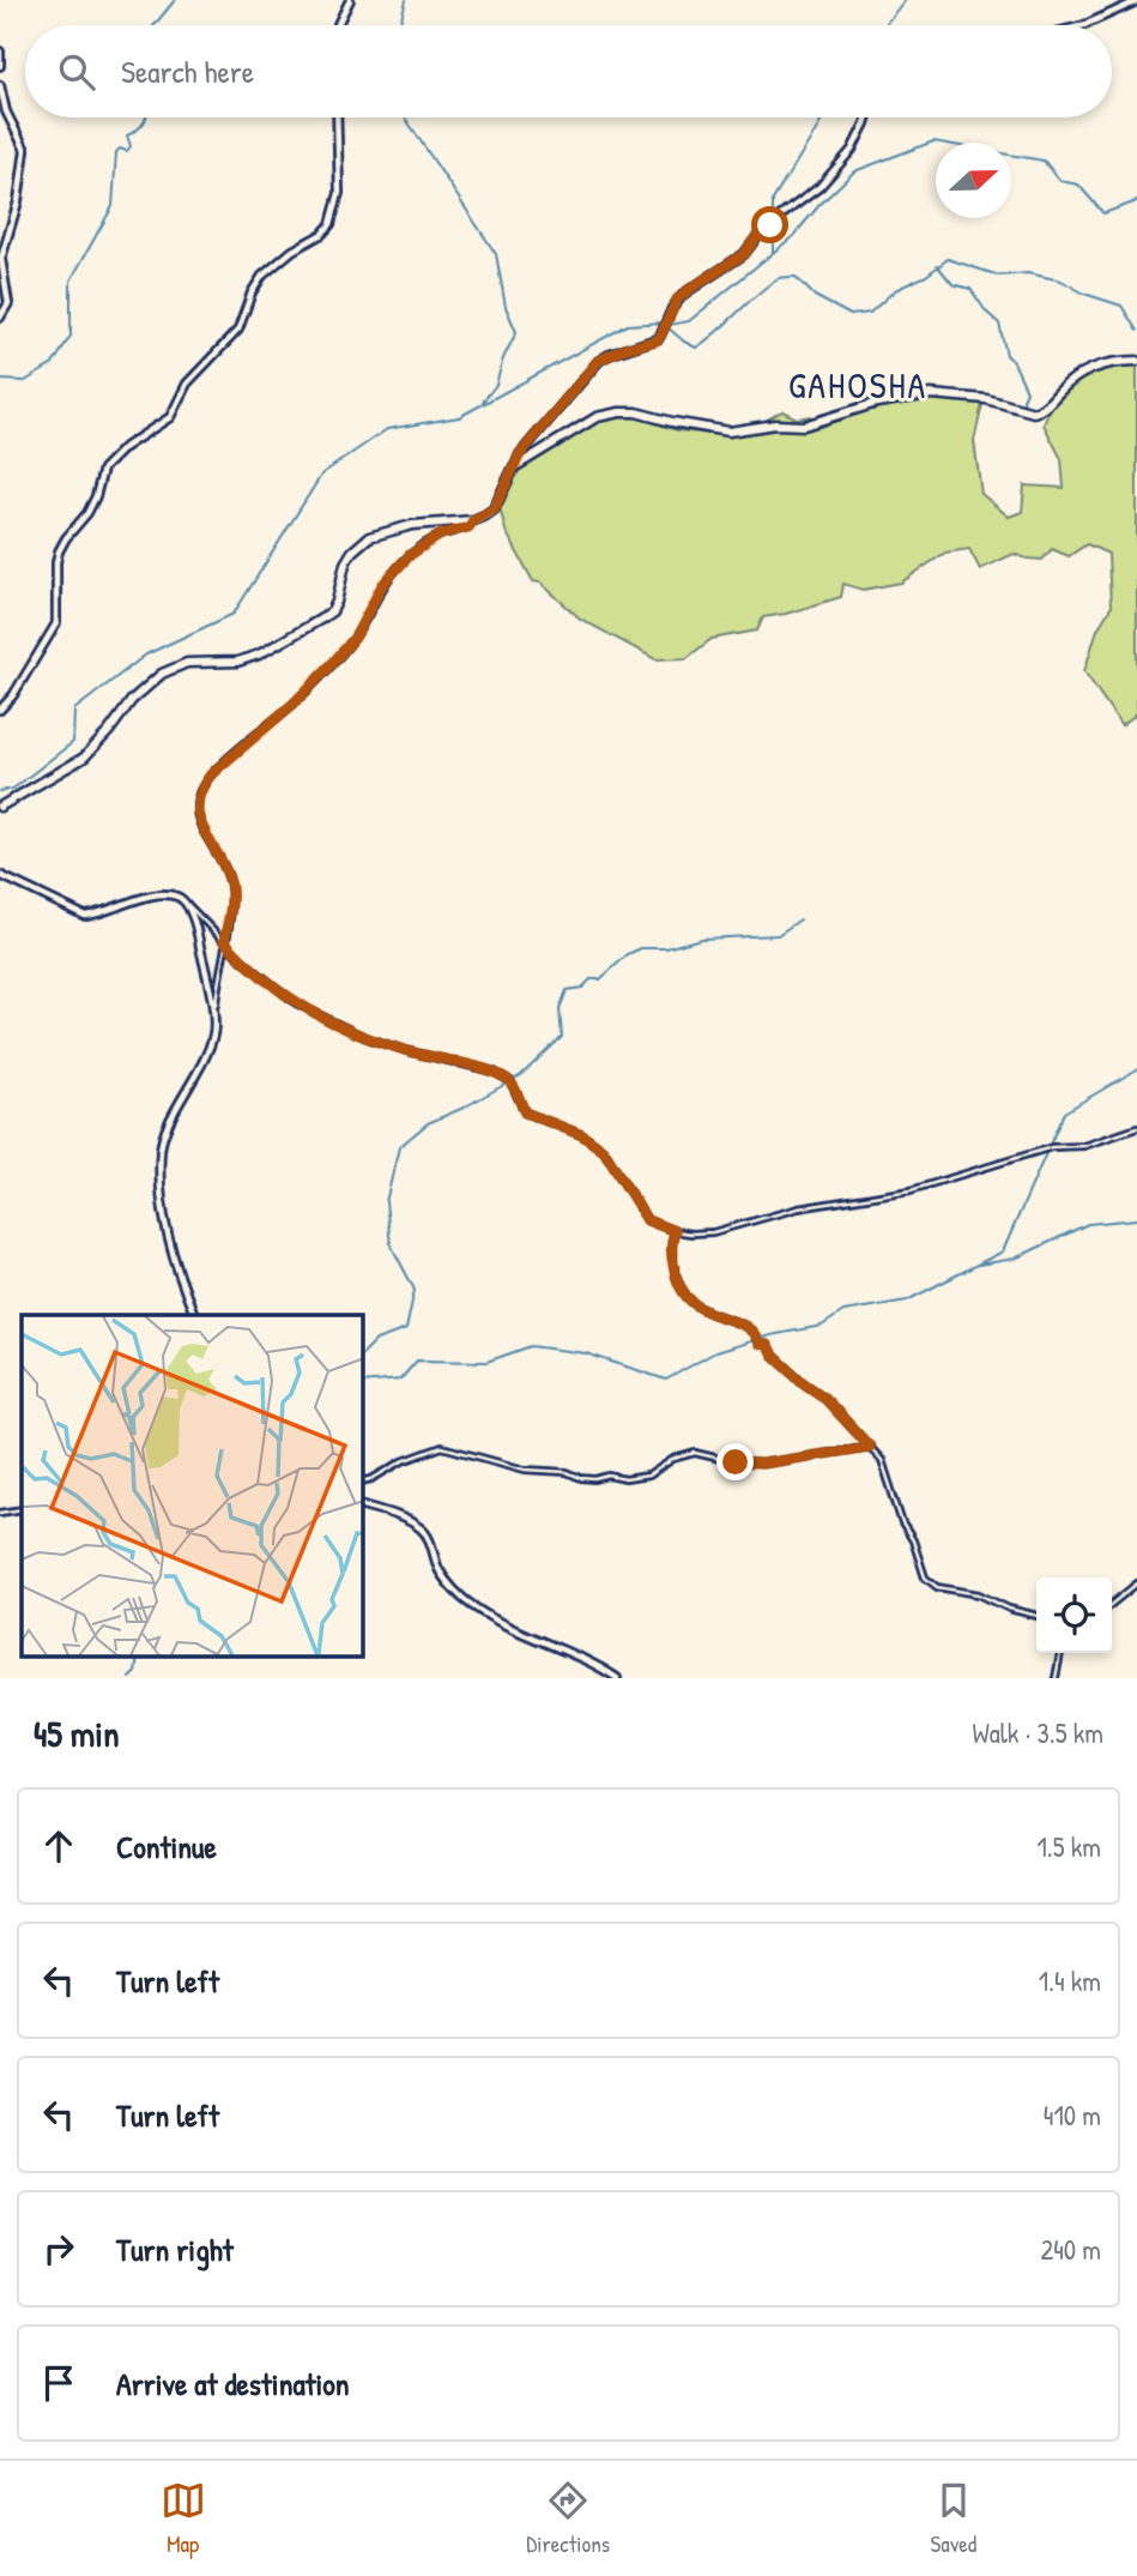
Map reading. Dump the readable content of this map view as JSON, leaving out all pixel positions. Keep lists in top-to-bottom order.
{
  "districts": ["GAHOSHA"],
  "north": "right",
  "page": {
    "search": "Search here",
    "heading": ["45 min", "Walk · 3.5 km"],
    "list": [
      ["Continue", "1.5 km"],
      ["Turn left", "1.4 km"],
      ["Turn left", "410 m"],
      ["Turn right", "240 m"],
      "Arrive at destination"
    ],
    "nav": ["Map", "Directions", "Saved"]
  }
}
